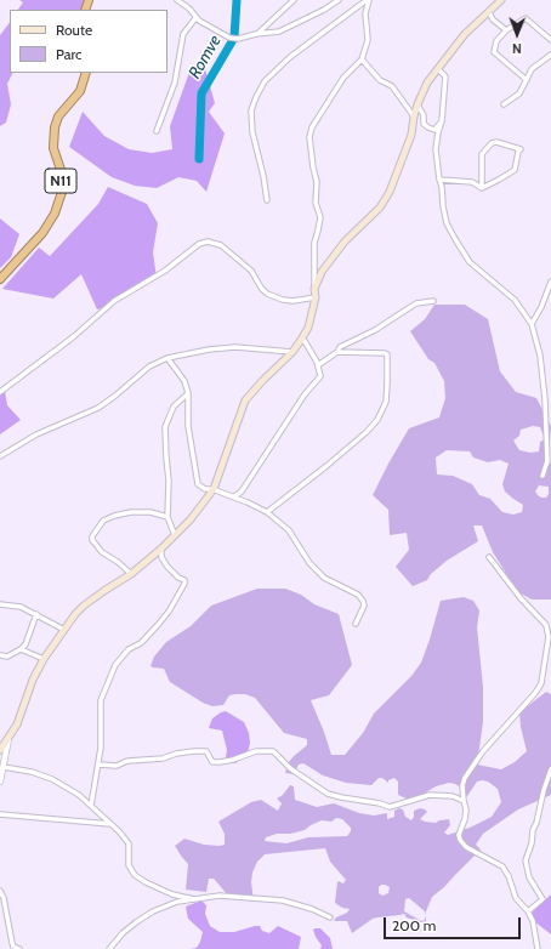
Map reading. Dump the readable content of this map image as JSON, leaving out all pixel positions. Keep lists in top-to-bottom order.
{
  "streets": {
    "highway": ["N11"]
  },
  "water": ["Romve"],
  "legend": ["Route", "Parc"],
  "scale_bar": "200 m",
  "north": "bottom"
}
